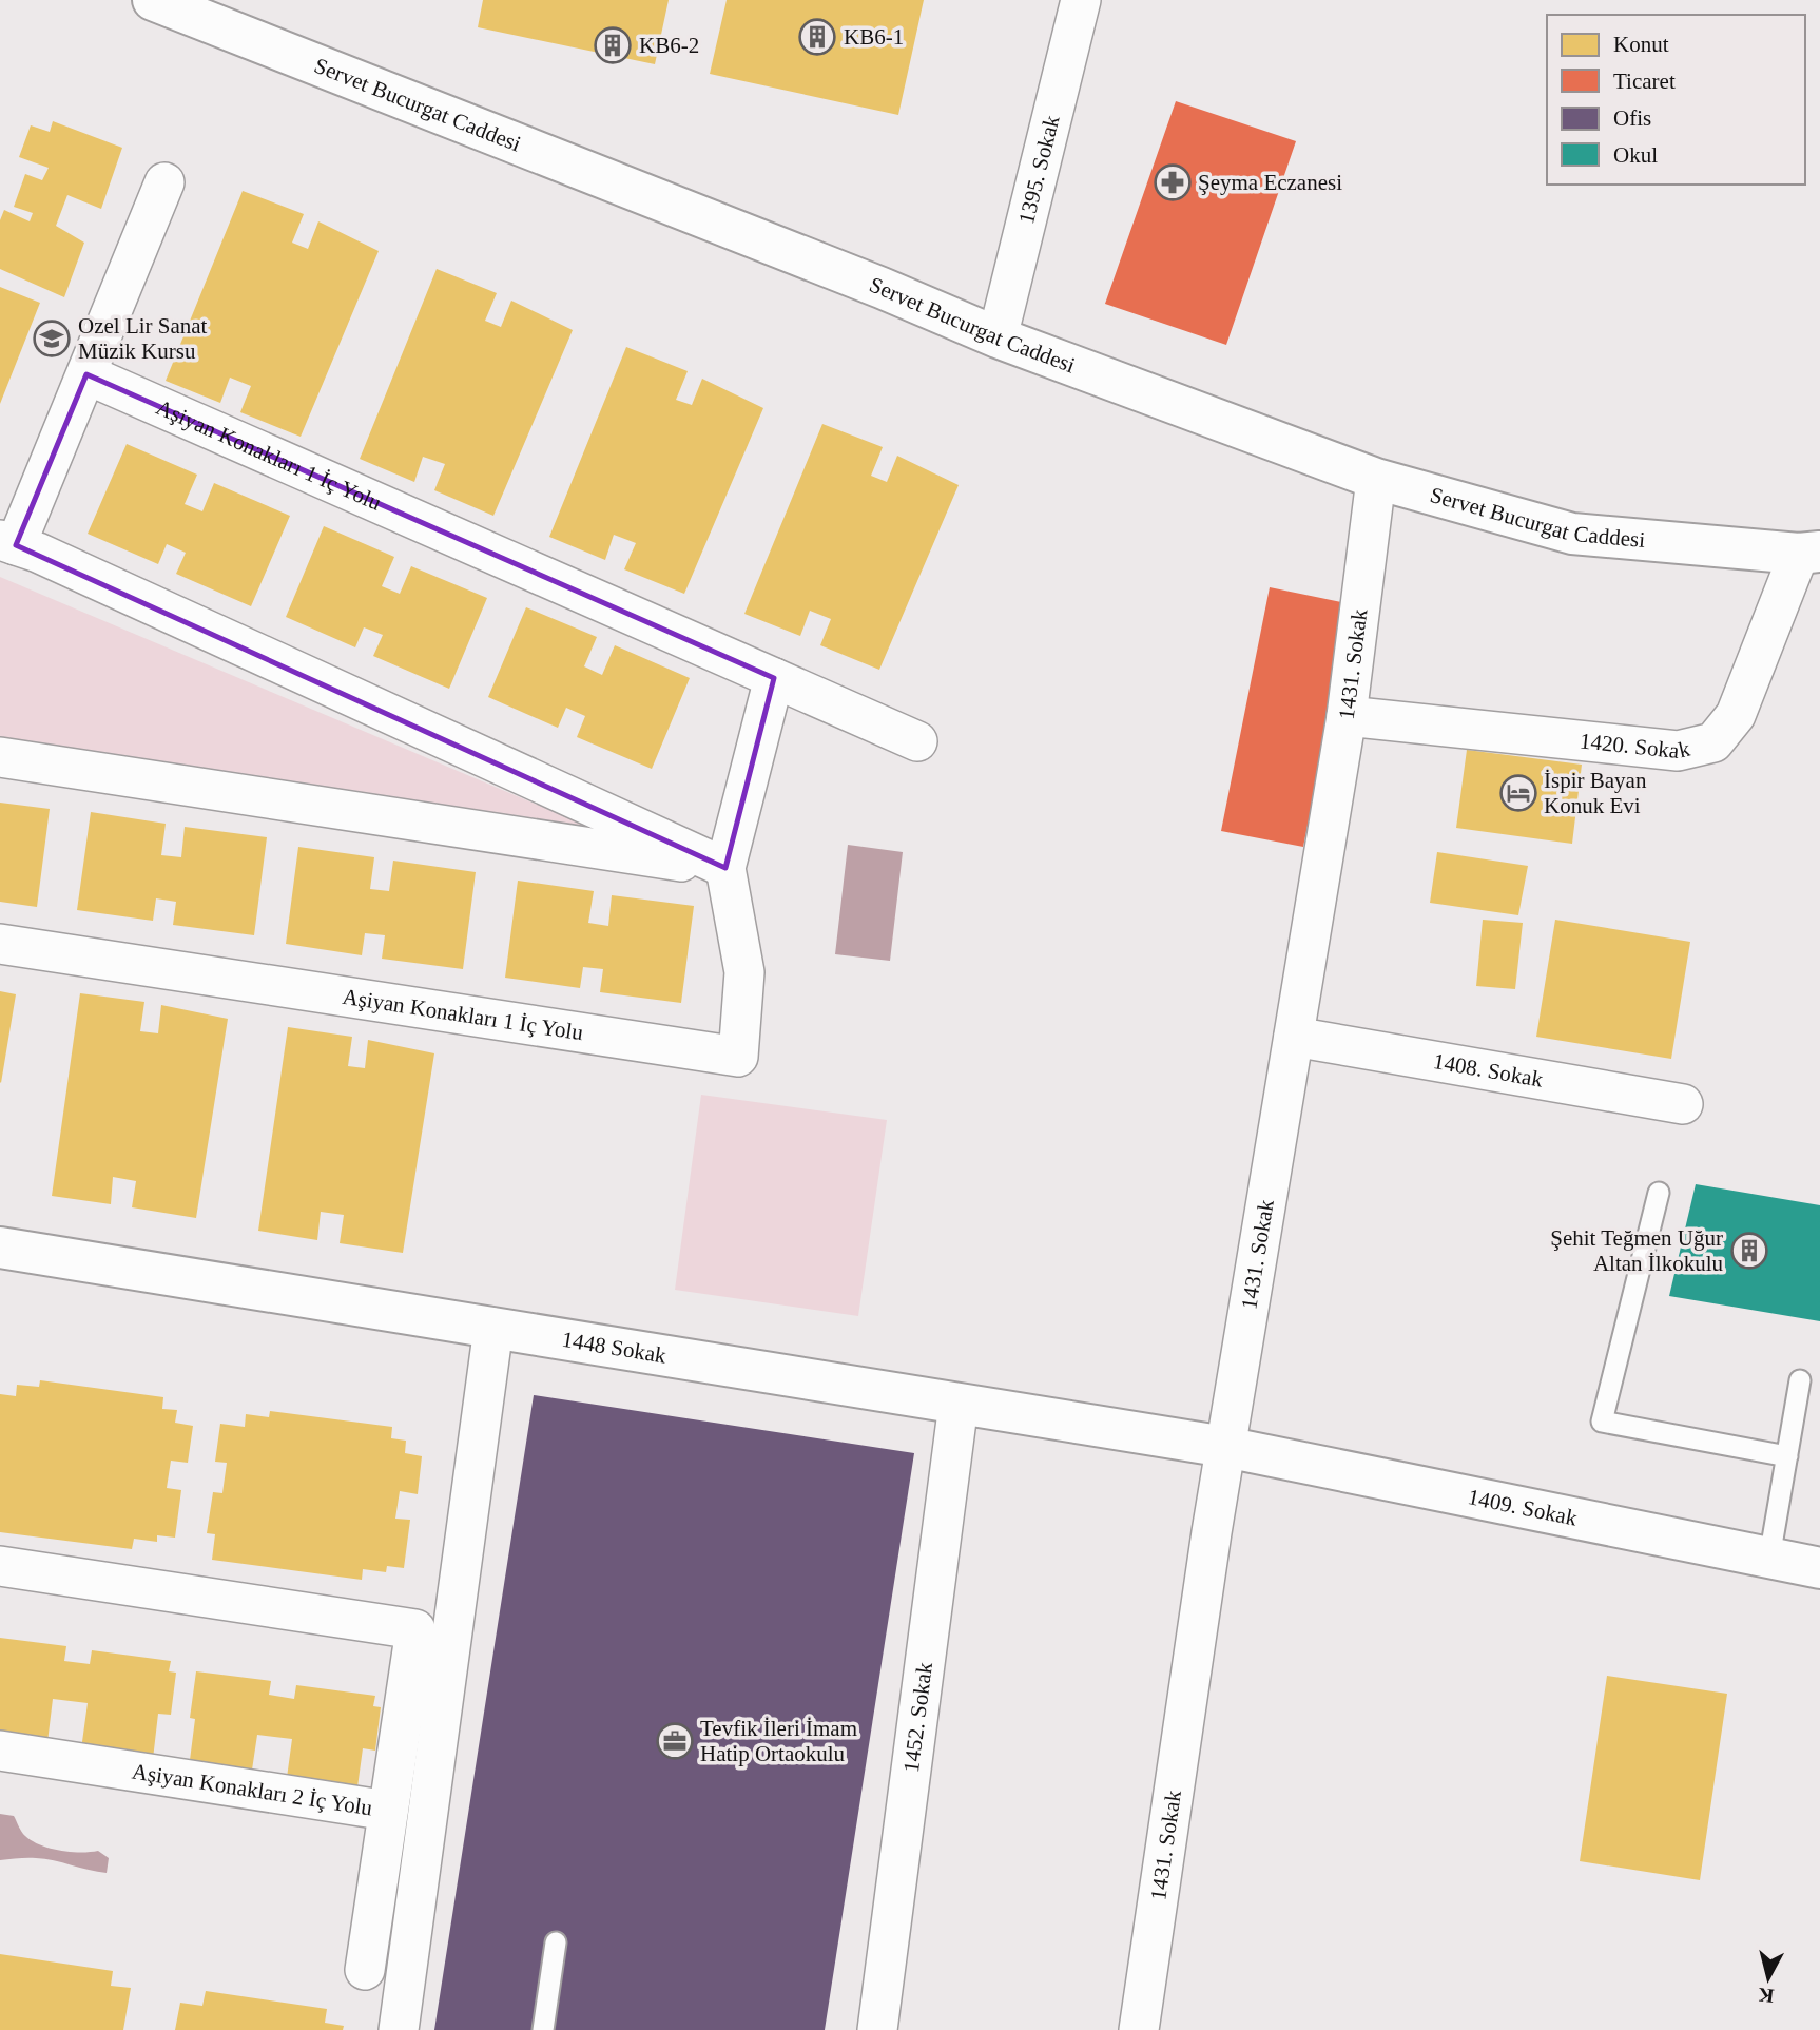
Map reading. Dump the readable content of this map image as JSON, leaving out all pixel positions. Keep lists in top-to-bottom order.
{
  "streets": {
    "street": [
      "Servet Bucurgat Caddesi",
      "1395. Sokak",
      "Aşiyan Konakları 1 İç Yolu",
      "1431. Sokak",
      "1420. Sokak",
      "1408. Sokak",
      "1448 Sokak",
      "1409. Sokak",
      "1452. Sokak",
      "Aşiyan Konakları 2 İç Yolu"
    ]
  },
  "crossings": [
    ["Servet Bucurgat Caddesi", "1395. Sokak"],
    ["Servet Bucurgat Caddesi", "1431. Sokak"],
    ["Servet Bucurgat Caddesi", "1420. Sokak"],
    ["1431. Sokak", "1420. Sokak"],
    ["1431. Sokak", "1408. Sokak"],
    ["1431. Sokak", "1448 Sokak"],
    ["1431. Sokak", "1409. Sokak"],
    ["1448 Sokak", "1409. Sokak"],
    ["1448 Sokak", "1452. Sokak"]
  ],
  "places": {
    "building": ["KB6-1", "KB6-2", "Şehit Teğmen Uğur Altan İlkokulu"],
    "pharmacy": ["Şeyma Eczanesi"],
    "school or university": ["Ozel Lir Sanat Müzik Kursu"],
    "hotel": ["İspir Bayan Konuk Evi"],
    "office": ["Tevfik İleri İmam Hatip Ortaokulu"]
  },
  "legend": [
    "Konut",
    "Ticaret",
    "Ofis",
    "Okul"
  ],
  "north": "bottom"
}
